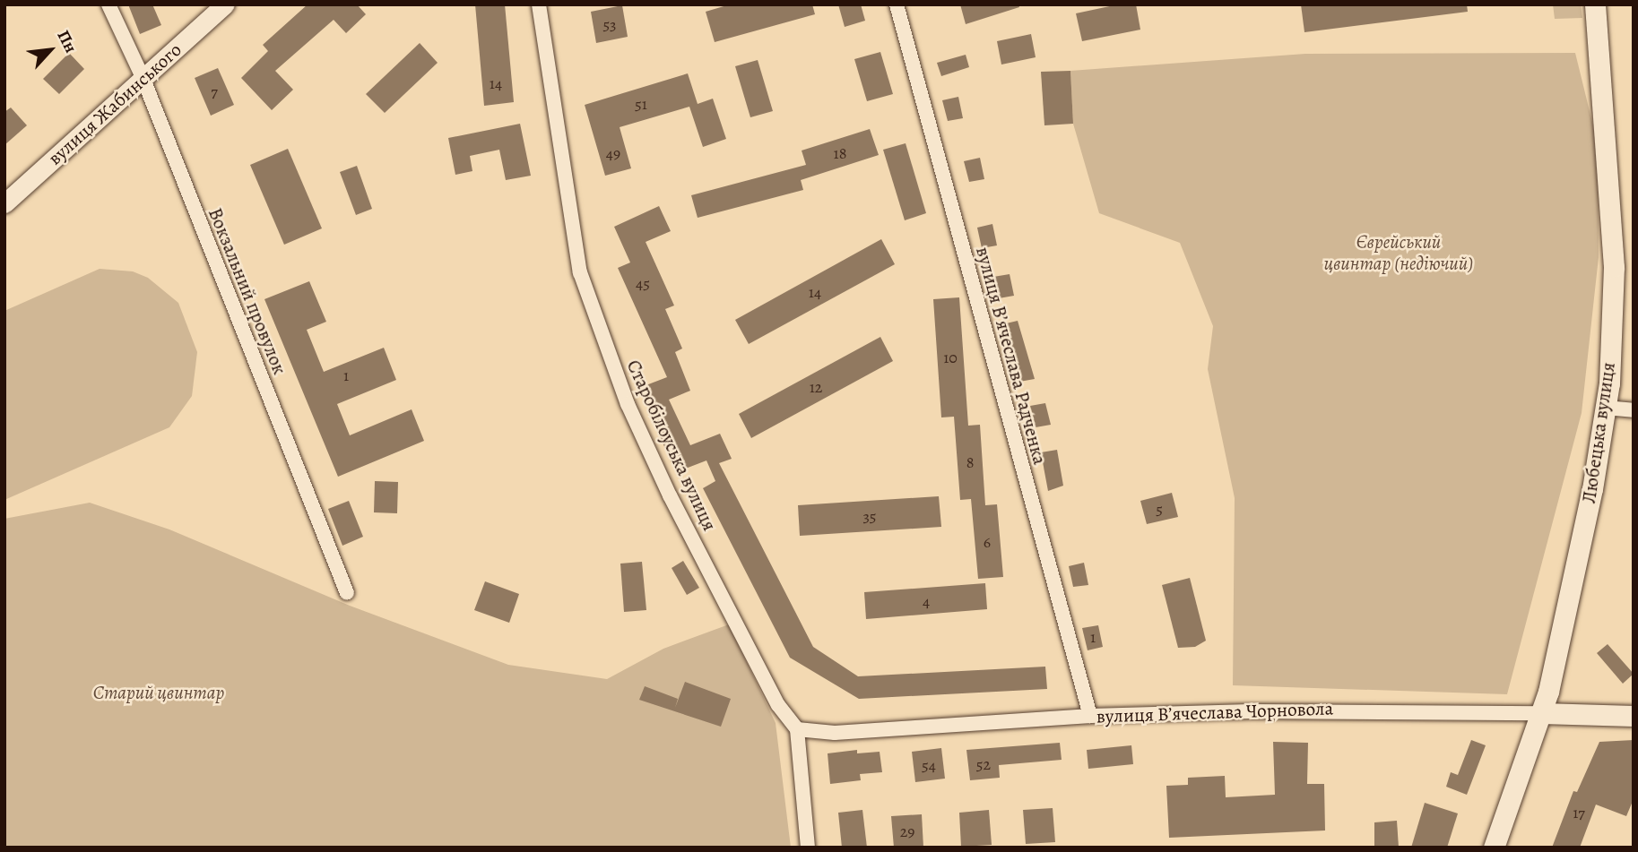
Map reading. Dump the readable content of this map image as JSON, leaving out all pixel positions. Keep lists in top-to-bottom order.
{
  "streets": {
    "main road": ["Любецька вулиця", "вулиця Вʼячеслава Чорновола"],
    "street": [
      "вулиця Жабинського",
      "Вокзальний провулок",
      "вулиця Вʼячеслава Радченка",
      "Старобілоуська вулиця"
    ]
  },
  "crossings": [
    ["вулиця Жабинського", "Вокзальний провулок"],
    ["вулиця Вʼячеслава Радченка", "вулиця Вʼячеслава Чорновола"],
    ["Любецька вулиця", "вулиця Вʼячеслава Чорновола"],
    ["Старобілоуська вулиця", "вулиця Вʼячеслава Чорновола"]
  ],
  "parks": ["Єврейський цвинтар (недіючий)", "Старий цвинтар"],
  "house_numbers": [
    "53",
    "14",
    "7",
    "51",
    "49",
    "18",
    "45",
    "14",
    "10",
    "1",
    "12",
    "8",
    "5",
    "35",
    "6",
    "4",
    "1",
    "52",
    "54",
    "17",
    "29"
  ],
  "north": "top right"
}
